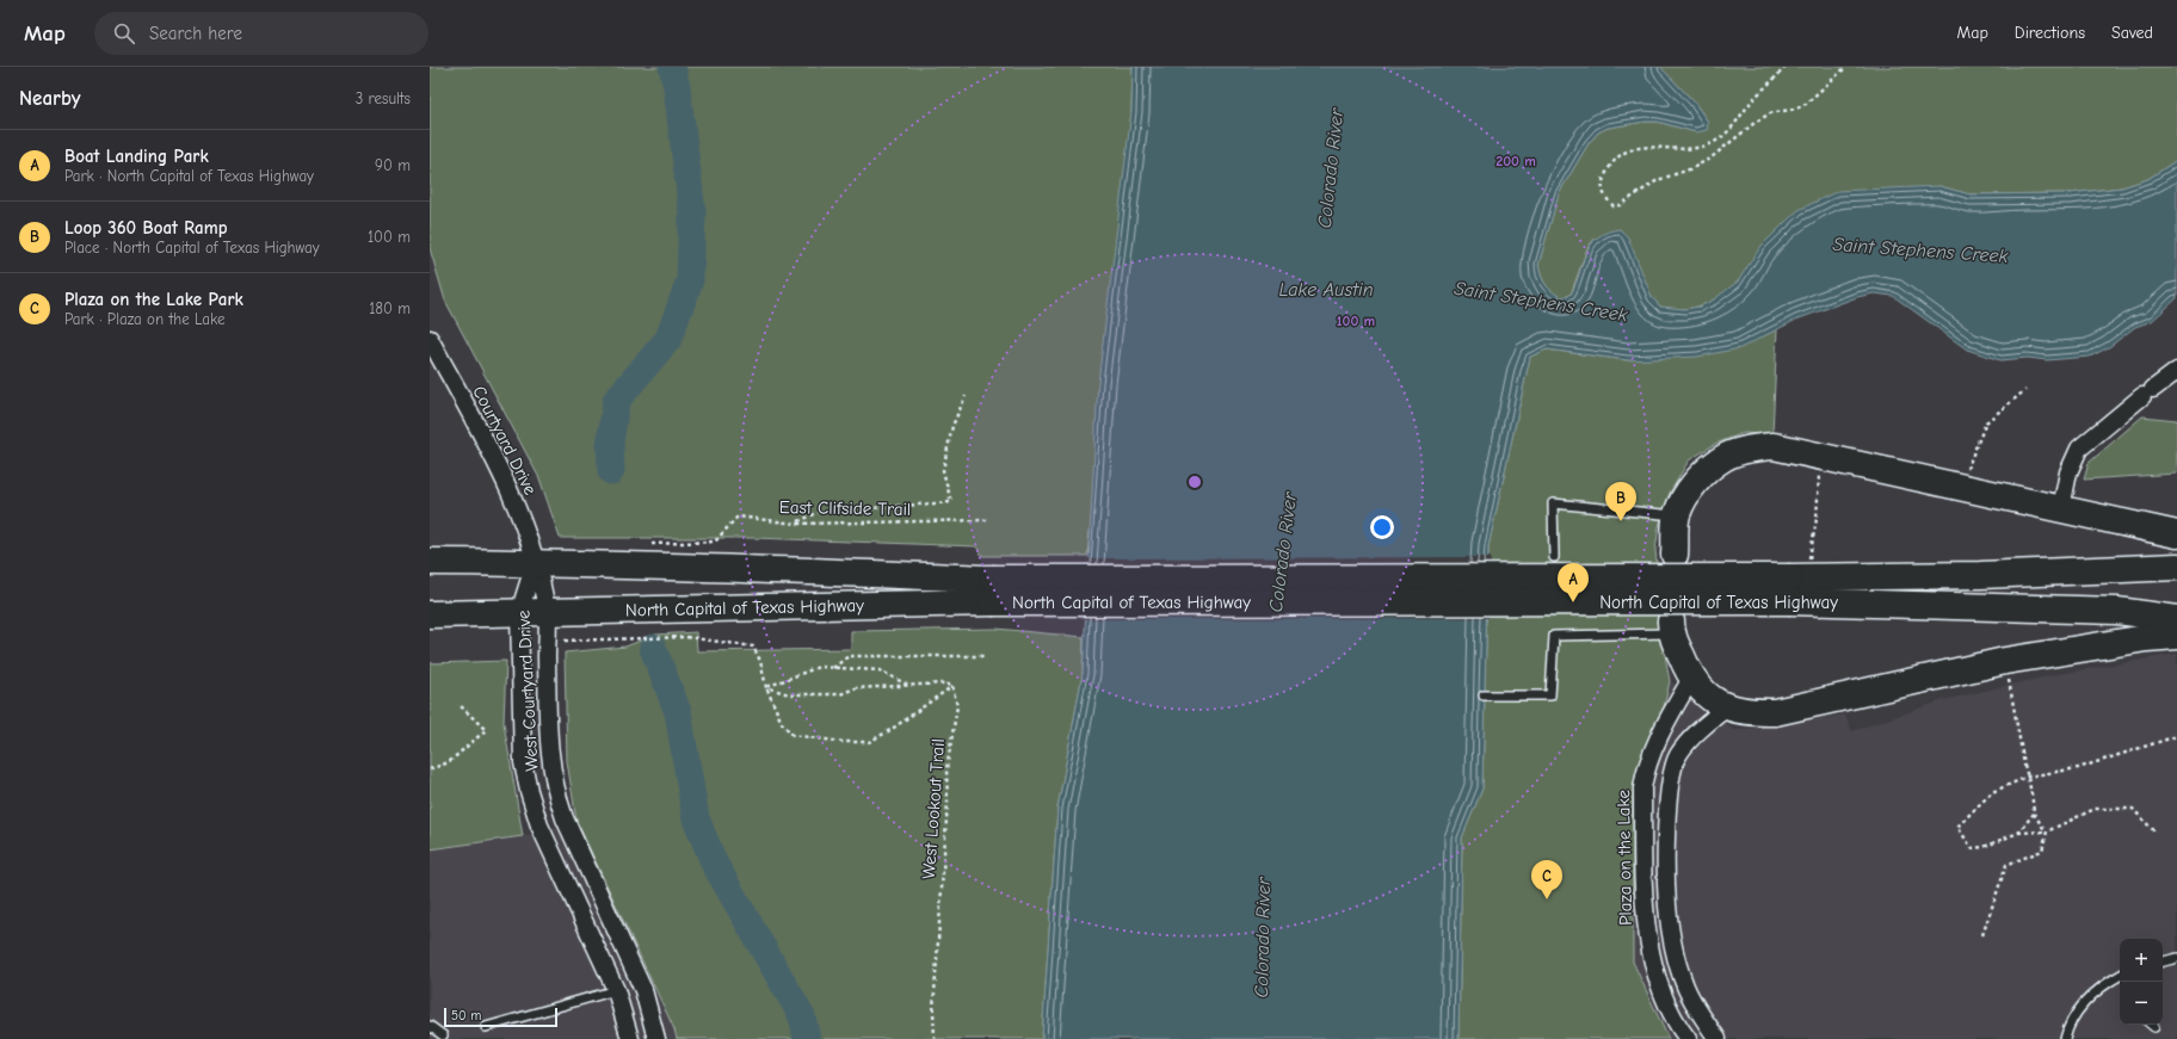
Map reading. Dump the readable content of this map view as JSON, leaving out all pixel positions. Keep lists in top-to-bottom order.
{
  "streets": {
    "highway": ["North Capital of Texas Highway"],
    "street": ["Courtyard Drive", "West Courtyard Drive", "Plaza on the Lake"],
    "path": ["East Clifside Trail", "West Lookout Trail"]
  },
  "crossings": [
    ["Courtyard Drive", "North Capital of Texas Highway"],
    ["Courtyard Drive", "West Courtyard Drive"],
    ["North Capital of Texas Highway", "West Courtyard Drive"]
  ],
  "water": ["Colorado River", "Saint Stephens Creek", "Lake Austin"],
  "scale_bar": "50 m",
  "page": {
    "header": "Map",
    "search": "Search here",
    "nav": ["Map", "Directions", "Saved"],
    "heading": ["Nearby", "3 results"],
    "list": [
      {
        "mark": "A",
        "name": "Boat Landing Park",
        "note": "Park · North Capital of Texas Highway",
        "value": "90 m"
      },
      {
        "mark": "B",
        "name": "Loop 360 Boat Ramp",
        "note": "Place · North Capital of Texas Highway",
        "value": "100 m"
      },
      {
        "mark": "C",
        "name": "Plaza on the Lake Park",
        "note": "Park · Plaza on the Lake",
        "value": "180 m"
      }
    ],
    "pins": ["B", "A", "C"],
    "map_buttons": ["+", "−"],
    "scale": "50 m"
  },
  "rings": ["200 m", "100 m"]
}
